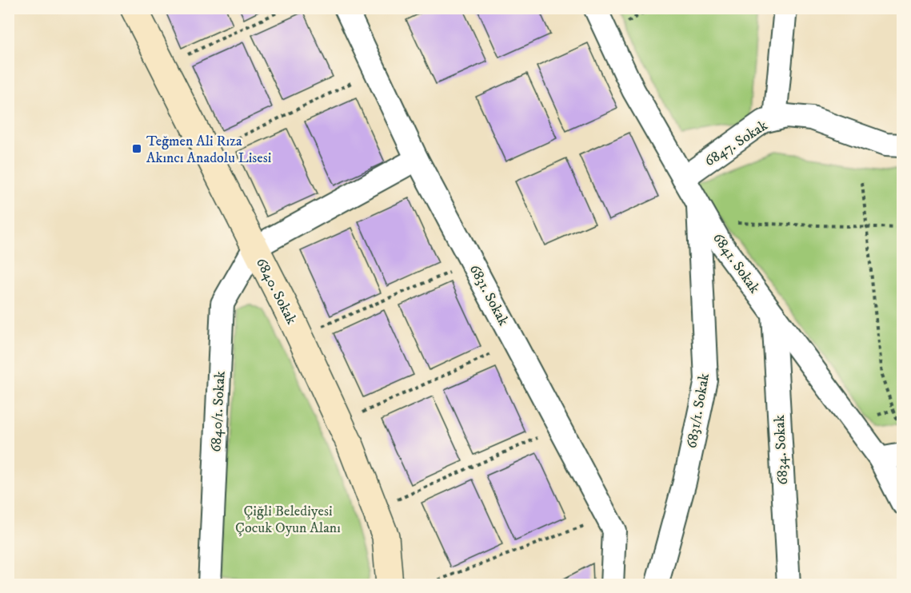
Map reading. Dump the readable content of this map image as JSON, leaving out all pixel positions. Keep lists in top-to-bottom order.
{
  "streets": {
    "street": [
      "6847. Sokak",
      "6841. Sokak",
      "6840. Sokak",
      "6831. Sokak",
      "6831/1. Sokak",
      "6840/1. Sokak",
      "6834. Sokak"
    ]
  },
  "crossings": [
    ["6847. Sokak", "6841. Sokak"],
    ["6841. Sokak", "6831/1. Sokak"],
    ["6841. Sokak", "6834. Sokak"],
    ["6840. Sokak", "6840/1. Sokak"]
  ],
  "parks": ["Çiğli Belediyesi Çocuk Oyun Alanı"],
  "places": {
    "transit": ["Teğmen Ali Rıza Akıncı Anadolu Lisesi"]
  }
}
